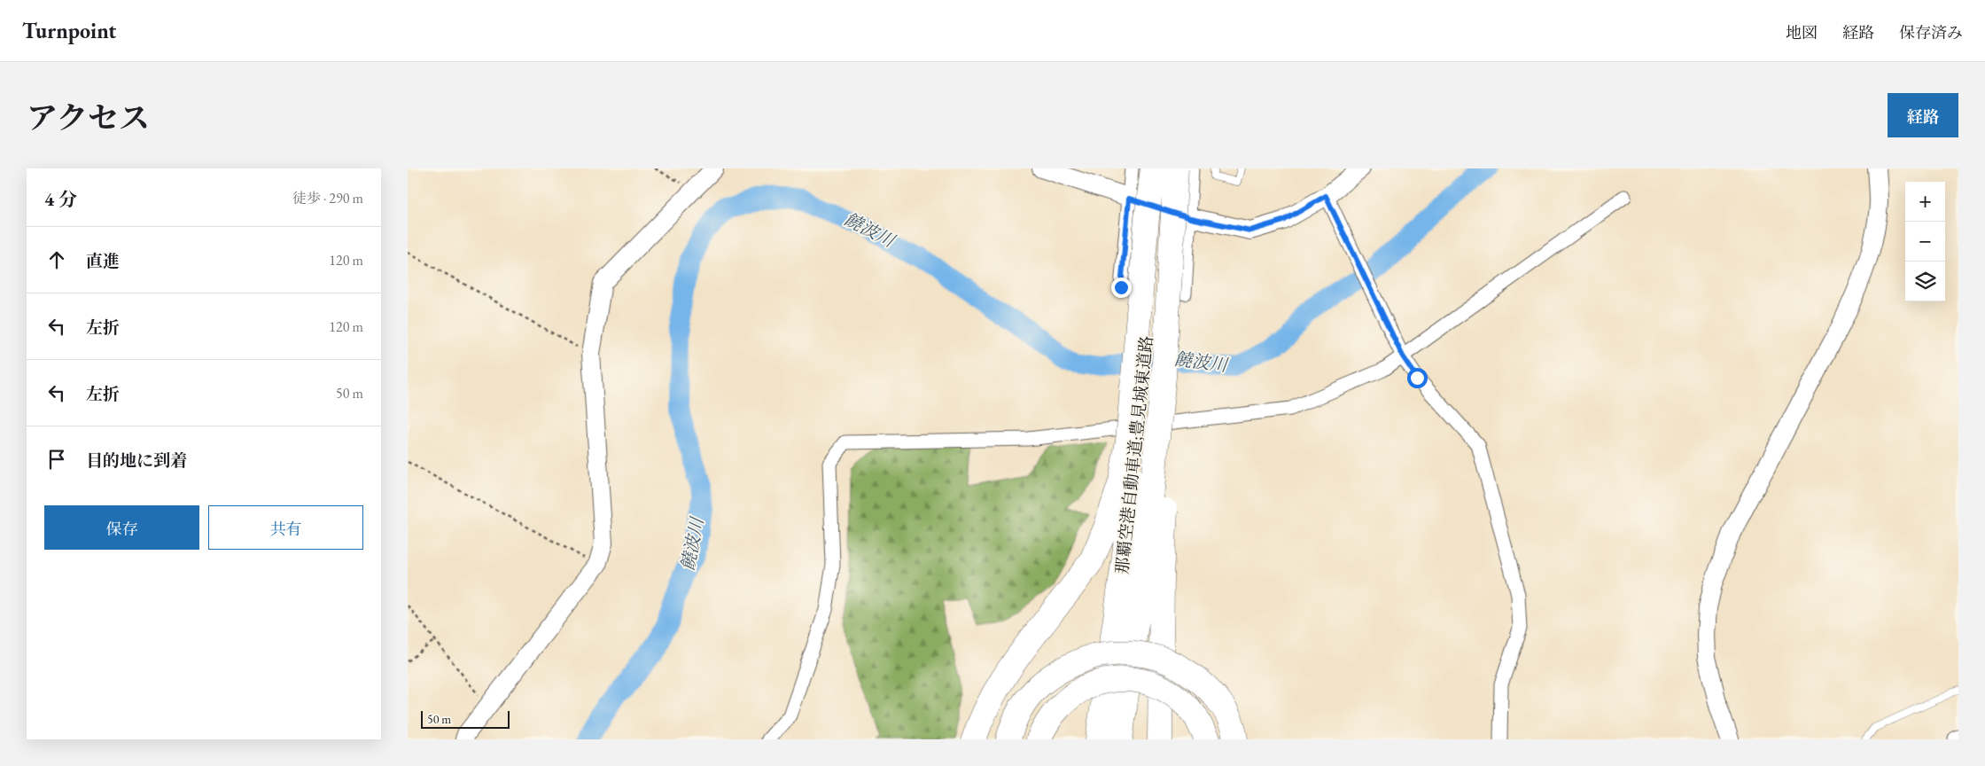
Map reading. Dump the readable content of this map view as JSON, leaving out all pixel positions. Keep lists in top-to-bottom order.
{
  "streets": {
    "highway": ["那覇空港自動車道;豊見城東道路"]
  },
  "water": ["饒波川"],
  "scale_bar": "50 m",
  "page": {
    "header": "Turnpoint",
    "nav": ["地図", "経路", "保存済み"],
    "title": "アクセス",
    "buttons": [
      "経路",
      ["保存", "共有"]
    ],
    "heading": ["4 分", "徒歩 · 290 m"],
    "map_buttons": ["+", "−"],
    "list": [
      ["直進", "120 m"],
      ["左折", "120 m"],
      ["左折", "50 m"],
      "目的地に到着"
    ],
    "scale": "50 m"
  }
}
